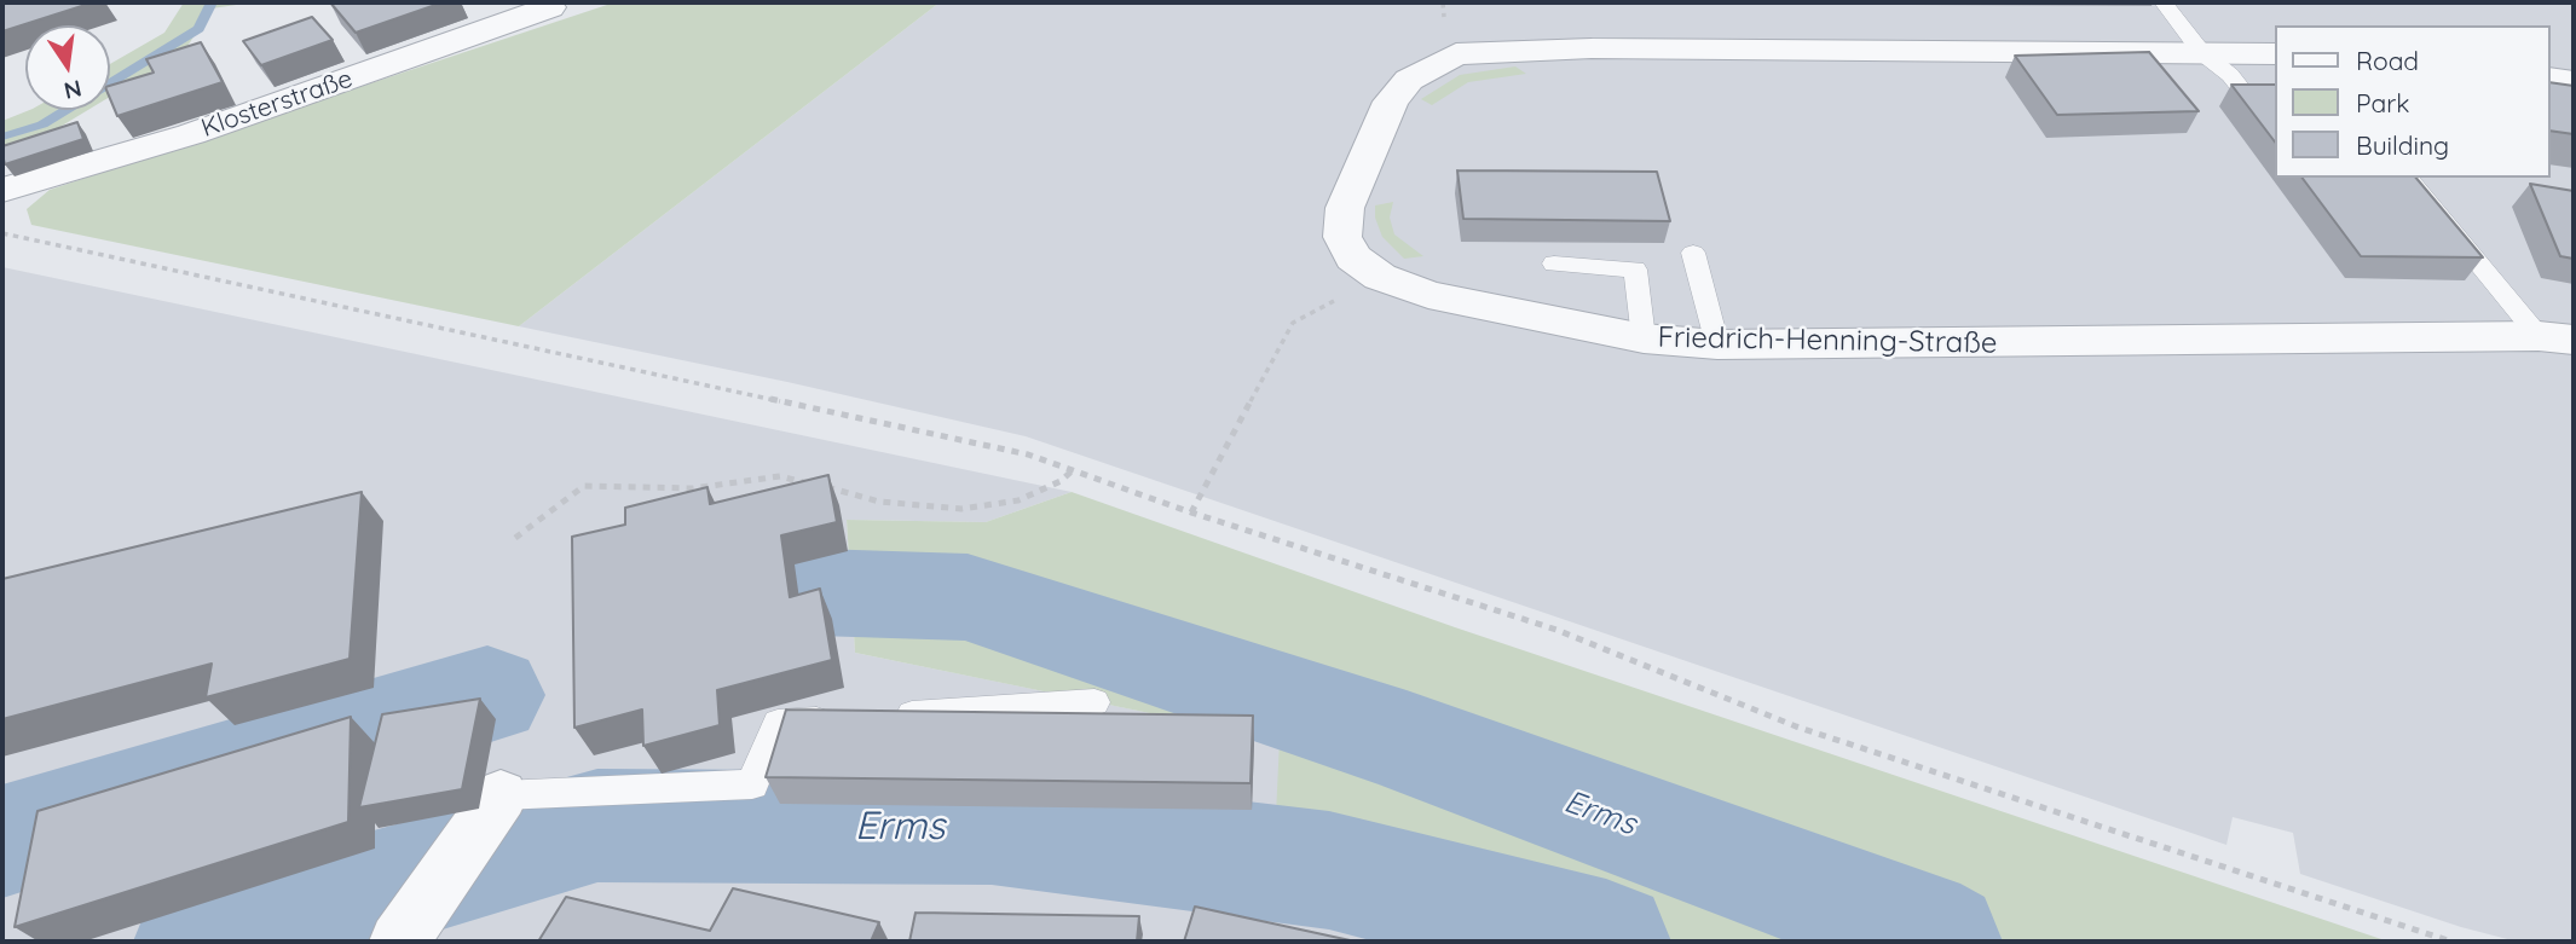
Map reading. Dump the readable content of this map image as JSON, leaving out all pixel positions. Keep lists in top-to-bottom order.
{
  "streets": {
    "street": ["Klosterstraße", "Friedrich-Henning-Straße"]
  },
  "water": ["Erms"],
  "legend": ["Road", "Park", "Building"],
  "north": "bottom"
}
